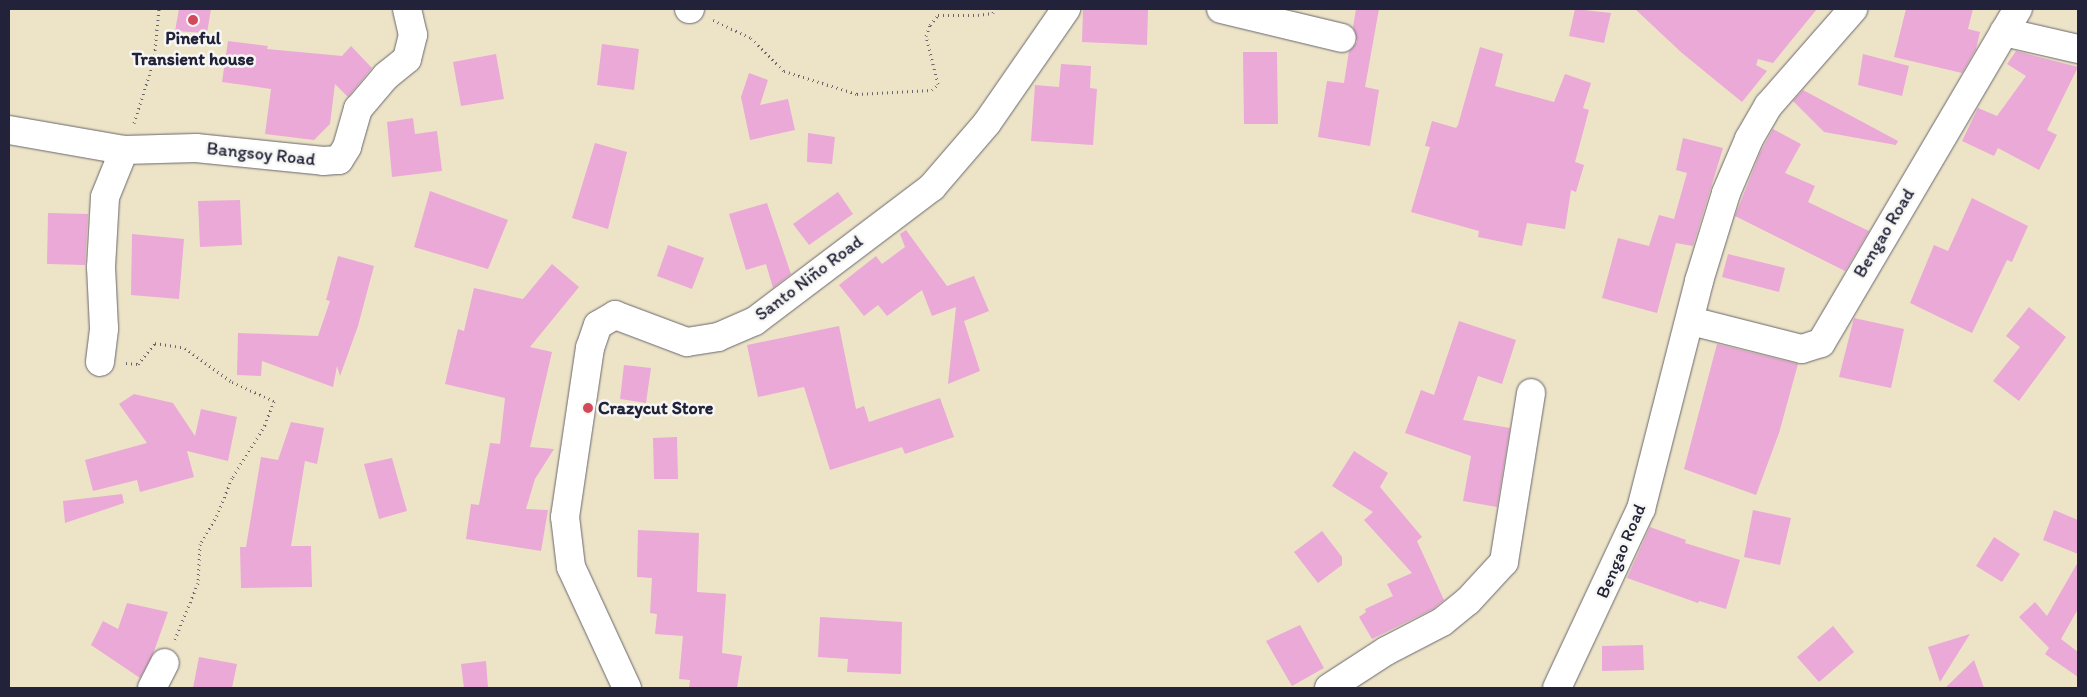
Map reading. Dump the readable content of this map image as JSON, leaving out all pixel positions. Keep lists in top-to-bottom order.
{
  "streets": {
    "street": ["Bangsoy Road", "Bengao Road", "Santo Niño Road"]
  },
  "places": ["Pineful Transient house", "Crazycut Store"]
}
